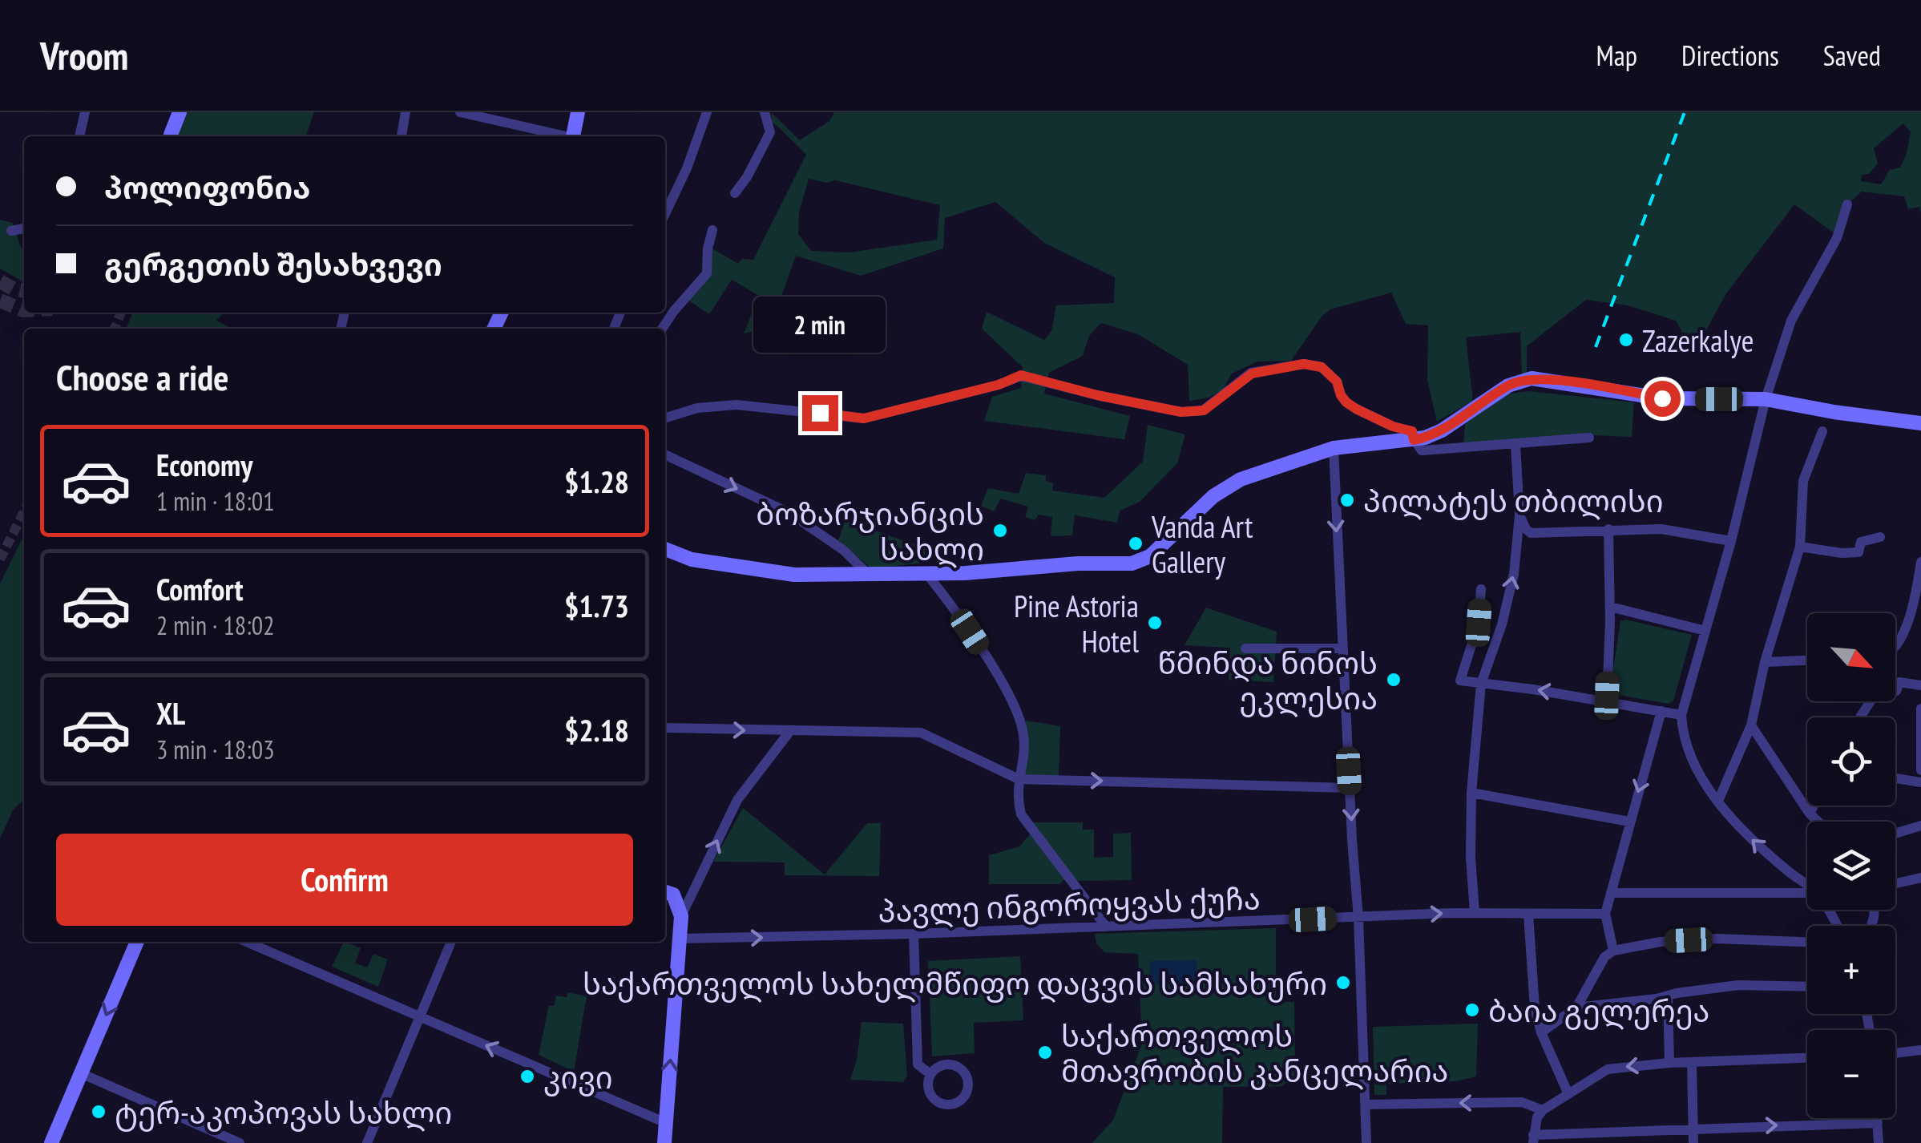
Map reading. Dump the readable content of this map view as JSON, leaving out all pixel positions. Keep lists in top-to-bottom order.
{
  "streets": {
    "street": ["პავლე ინგოროყვას ქუჩა"]
  },
  "one_way": ["პავლე ინგოროყვას ქუჩა"],
  "places": [
    "Zazerkalye",
    "პილატეს თბილისი",
    "ბოზარჯიანცის სახლი",
    "Vanda Art Gallery",
    "Pine Astoria Hotel",
    "წმინდა ნინოს ეკლესია",
    "საქართველოს სახელმწიფო დაცვის სამსახური",
    "ბაია გელერეა",
    "საქართველოს მთავრობის კანცელარია",
    "კივი",
    "ტერ-აკოპოვას სახლი"
  ],
  "north": "bottom right",
  "page": {
    "header": "Vroom",
    "nav": ["Map", "Directions", "Saved"],
    "banner": ["პოლიფონია", "გერგეთის შესახვევი"],
    "bubble": "2 min",
    "heading": "Choose a ride",
    "list": [
      {
        "name": "Economy",
        "note": "1 min · 18:01",
        "value": "$1.28"
      },
      {
        "name": "Comfort",
        "note": "2 min · 18:02",
        "value": "$1.73"
      },
      {
        "name": "XL",
        "note": "3 min · 18:03",
        "value": "$2.18"
      }
    ],
    "map_buttons": ["+", "−"],
    "buttons": "Confirm"
  }
}
